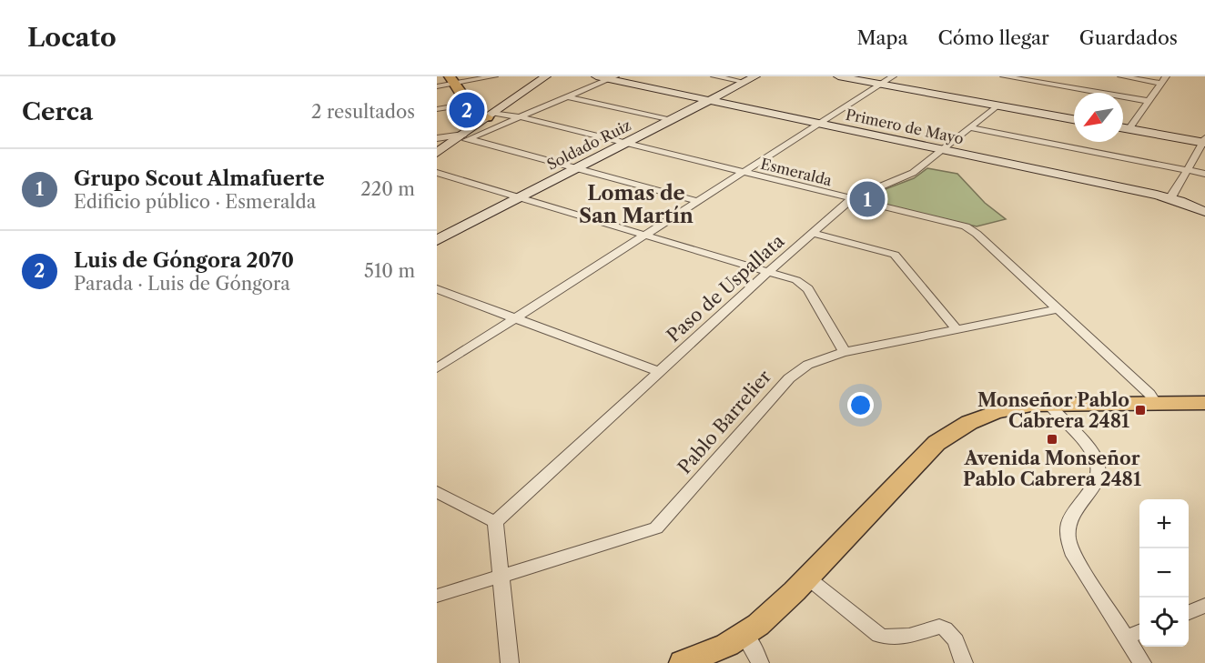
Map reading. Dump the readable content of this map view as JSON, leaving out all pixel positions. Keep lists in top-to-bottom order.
{
  "streets": {
    "main road": ["Primero de Mayo", "Soldado Ruiz"],
    "street": ["Esmeralda", "Paso de Uspallata", "Pablo Barrelier"]
  },
  "crossings": [
    ["Primero de Mayo", "Soldado Ruiz"],
    ["Primero de Mayo", "Paso de Uspallata"],
    ["Soldado Ruiz", "Esmeralda"],
    ["Esmeralda", "Paso de Uspallata"],
    ["Esmeralda", "Pablo Barrelier"]
  ],
  "districts": ["Lomas de San Martín"],
  "places": {
    "transit": ["Monseñor Pablo Cabrera 2481", "Avenida Monseñor Pablo Cabrera 2481"]
  },
  "north": "bottom left",
  "page": {
    "header": "Locato",
    "nav": ["Mapa", "Cómo llegar", "Guardados"],
    "heading": ["Cerca", "2 resultados"],
    "pins": ["2", "1"],
    "list": [
      {
        "mark": "1",
        "name": "Grupo Scout Almafuerte",
        "note": "Edificio público · Esmeralda",
        "value": "220 m"
      },
      {
        "mark": "2",
        "name": "Luis de Góngora 2070",
        "note": "Parada · Luis de Góngora",
        "value": "510 m"
      }
    ],
    "map_buttons": ["+", "−"]
  }
}
